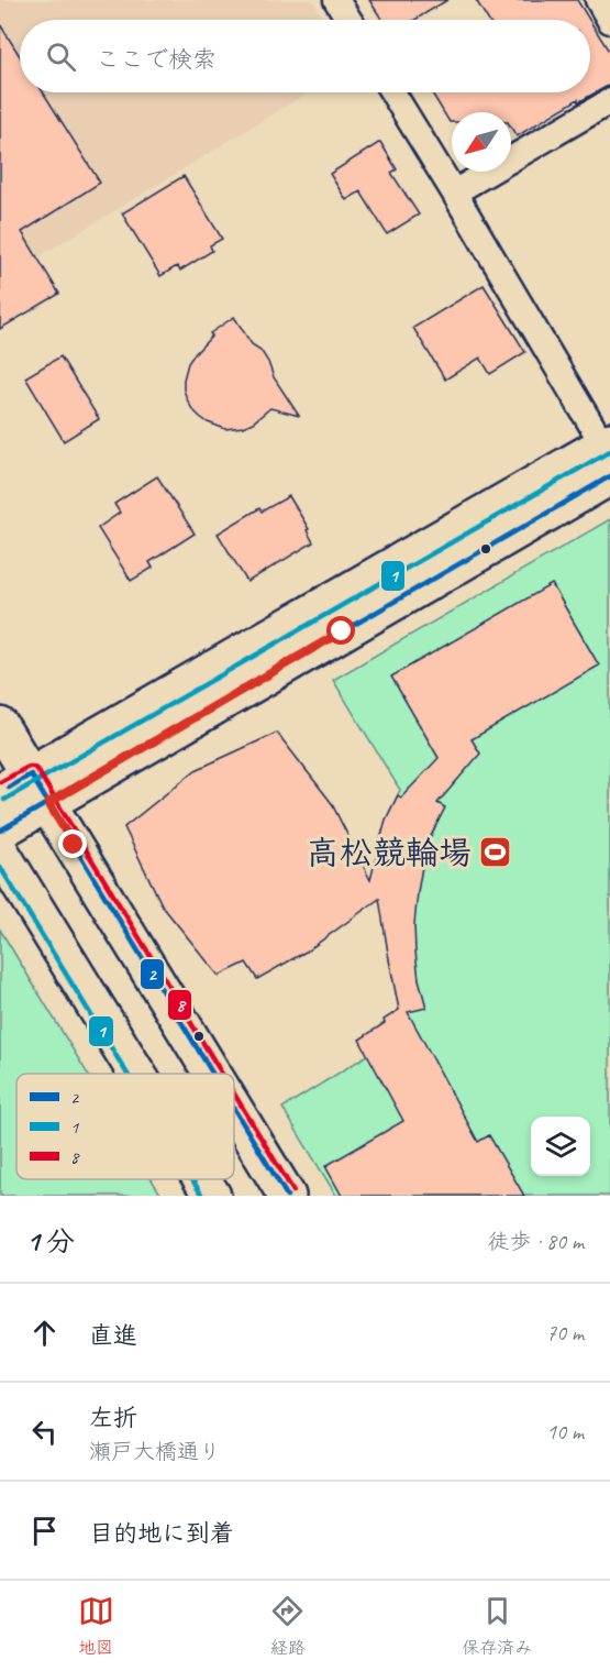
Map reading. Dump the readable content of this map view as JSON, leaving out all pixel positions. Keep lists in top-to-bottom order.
{
  "places": {
    "sports": ["高松競輪場"]
  },
  "lines": ["transit line 1", "transit line 2", "transit line 8"],
  "legend": ["2", "1", "8"],
  "north": "bottom left",
  "page": {
    "search": "ここで検索",
    "heading": ["1 分", "徒歩 · 80 m"],
    "list": [
      ["直進", "70 m"],
      ["左折", "瀬戸大橋通り", "10 m"],
      "目的地に到着"
    ],
    "nav": ["地図", "経路", "保存済み"]
  }
}
